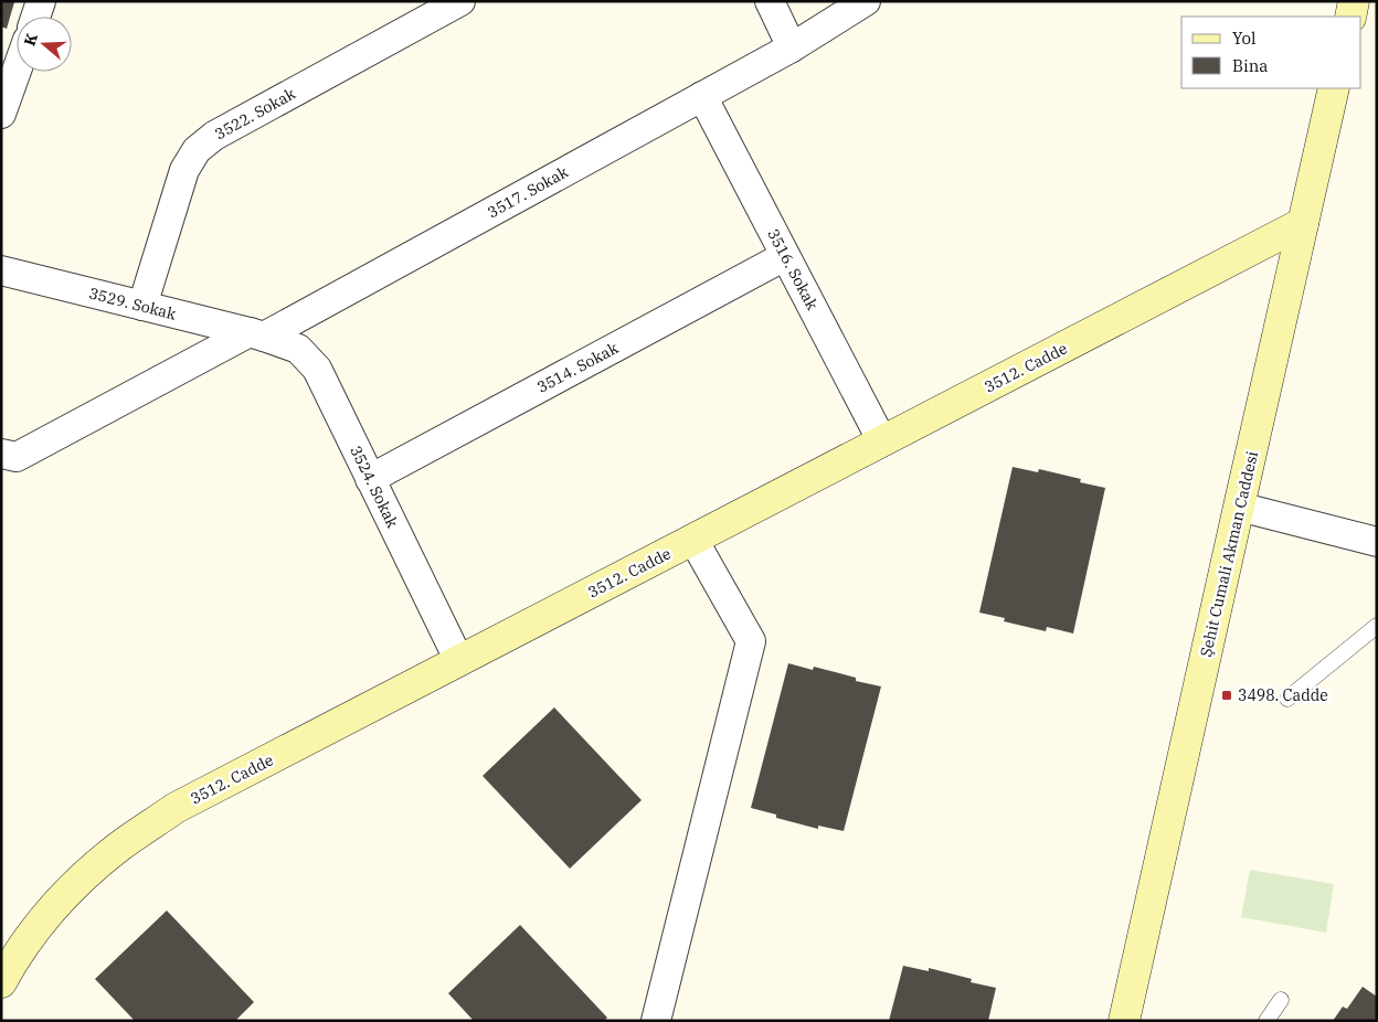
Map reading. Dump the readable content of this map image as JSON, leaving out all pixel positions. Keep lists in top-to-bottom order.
{
  "streets": {
    "street": [
      "3522. Sokak",
      "3517. Sokak",
      "3516. Sokak",
      "3529. Sokak",
      "3514. Sokak",
      "3512. Cadde",
      "3524. Sokak",
      "Şehit Cumali Akman Caddesi"
    ]
  },
  "crossings": [
    ["3522. Sokak", "3529. Sokak"],
    ["3517. Sokak", "3516. Sokak"],
    ["3517. Sokak", "3529. Sokak"],
    ["3517. Sokak", "3524. Sokak"],
    ["3516. Sokak", "3514. Sokak"],
    ["3516. Sokak", "3512. Cadde"],
    ["3529. Sokak", "3524. Sokak"],
    ["3514. Sokak", "3524. Sokak"],
    ["3512. Cadde", "3524. Sokak"],
    ["3512. Cadde", "Şehit Cumali Akman Caddesi"]
  ],
  "places": {
    "transit": ["3498. Cadde"]
  },
  "legend": ["Yol", "Bina"],
  "north": "left"
}
